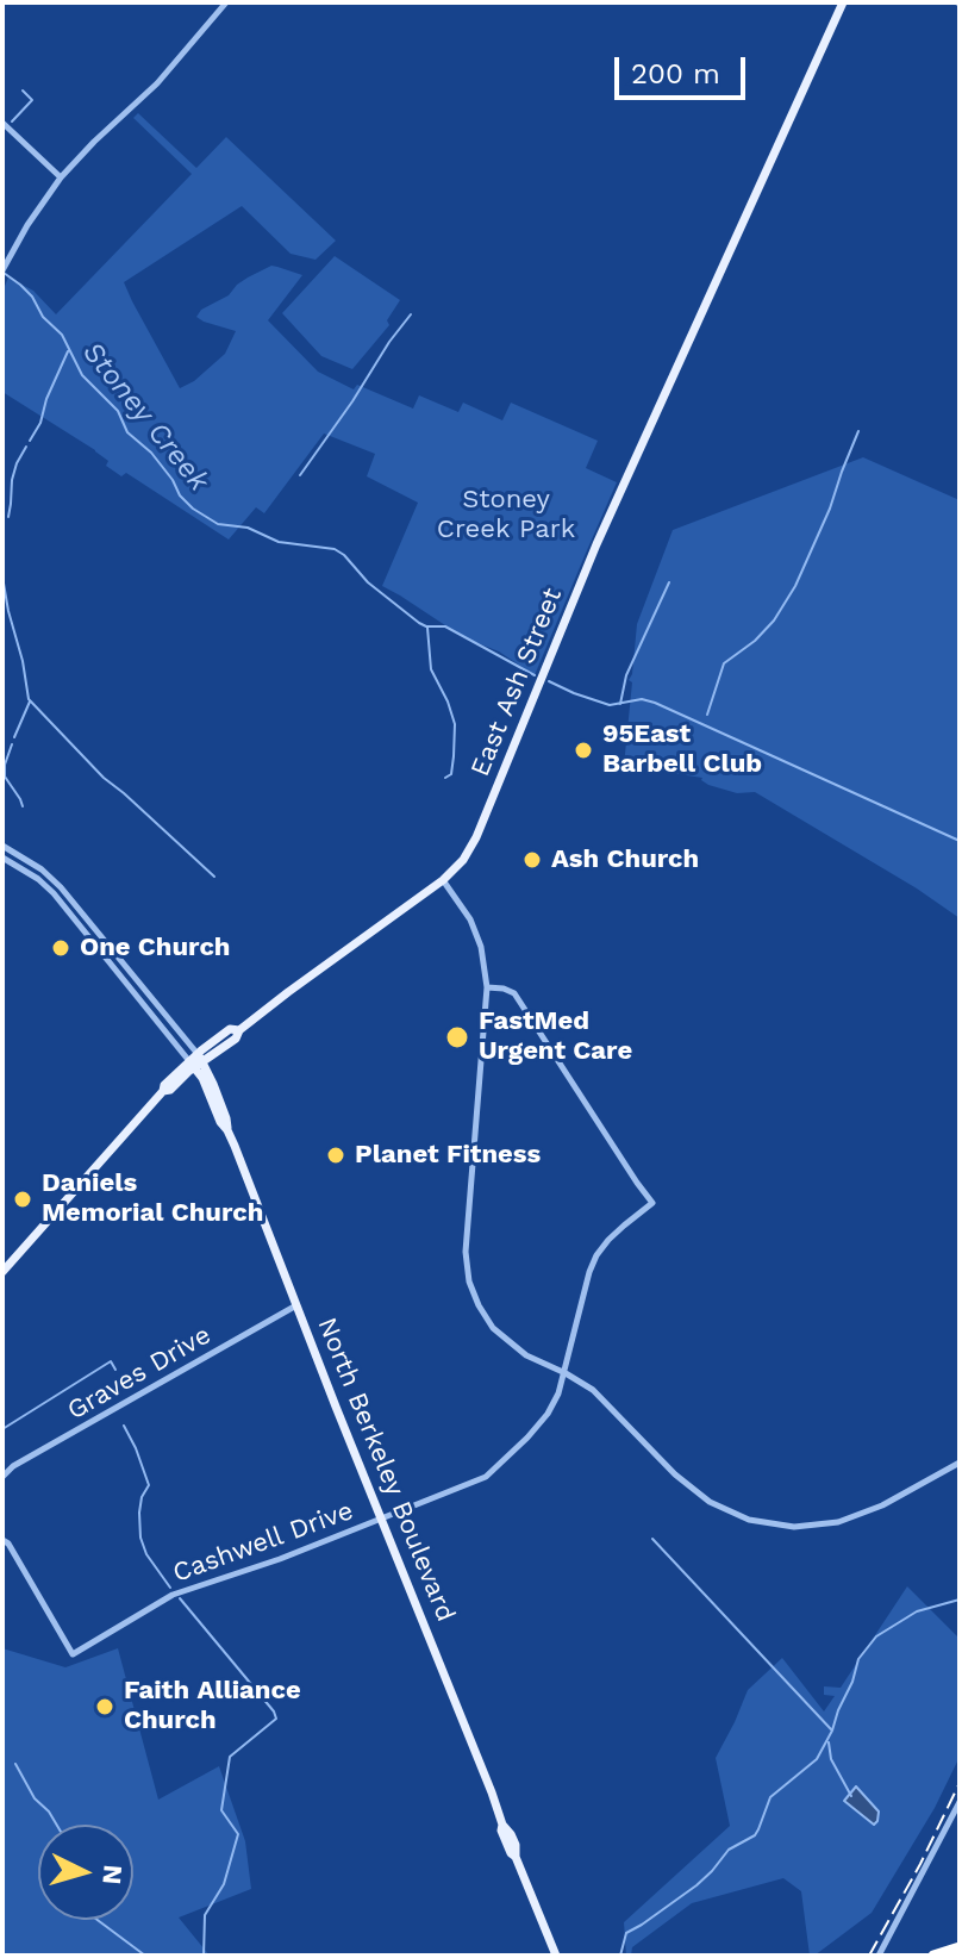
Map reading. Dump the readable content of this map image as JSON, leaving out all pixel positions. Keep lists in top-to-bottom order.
{
  "streets": {
    "main road": ["East Ash Street", "North Berkeley Boulevard"],
    "street": ["Graves Drive", "Cashwell Drive"]
  },
  "crossings": [
    ["East Ash Street", "North Berkeley Boulevard"],
    ["Graves Drive", "North Berkeley Boulevard"],
    ["North Berkeley Boulevard", "Cashwell Drive"]
  ],
  "water": ["Stoney Creek"],
  "parks": ["Stoney Creek Park"],
  "places": [
    "95East Barbell Club",
    "Ash Church",
    "One Church",
    "FastMed Urgent Care",
    "Planet Fitness",
    "Daniels Memorial Church",
    "Faith Alliance Church"
  ],
  "scale_bar": "200 m",
  "north": "right"
}
